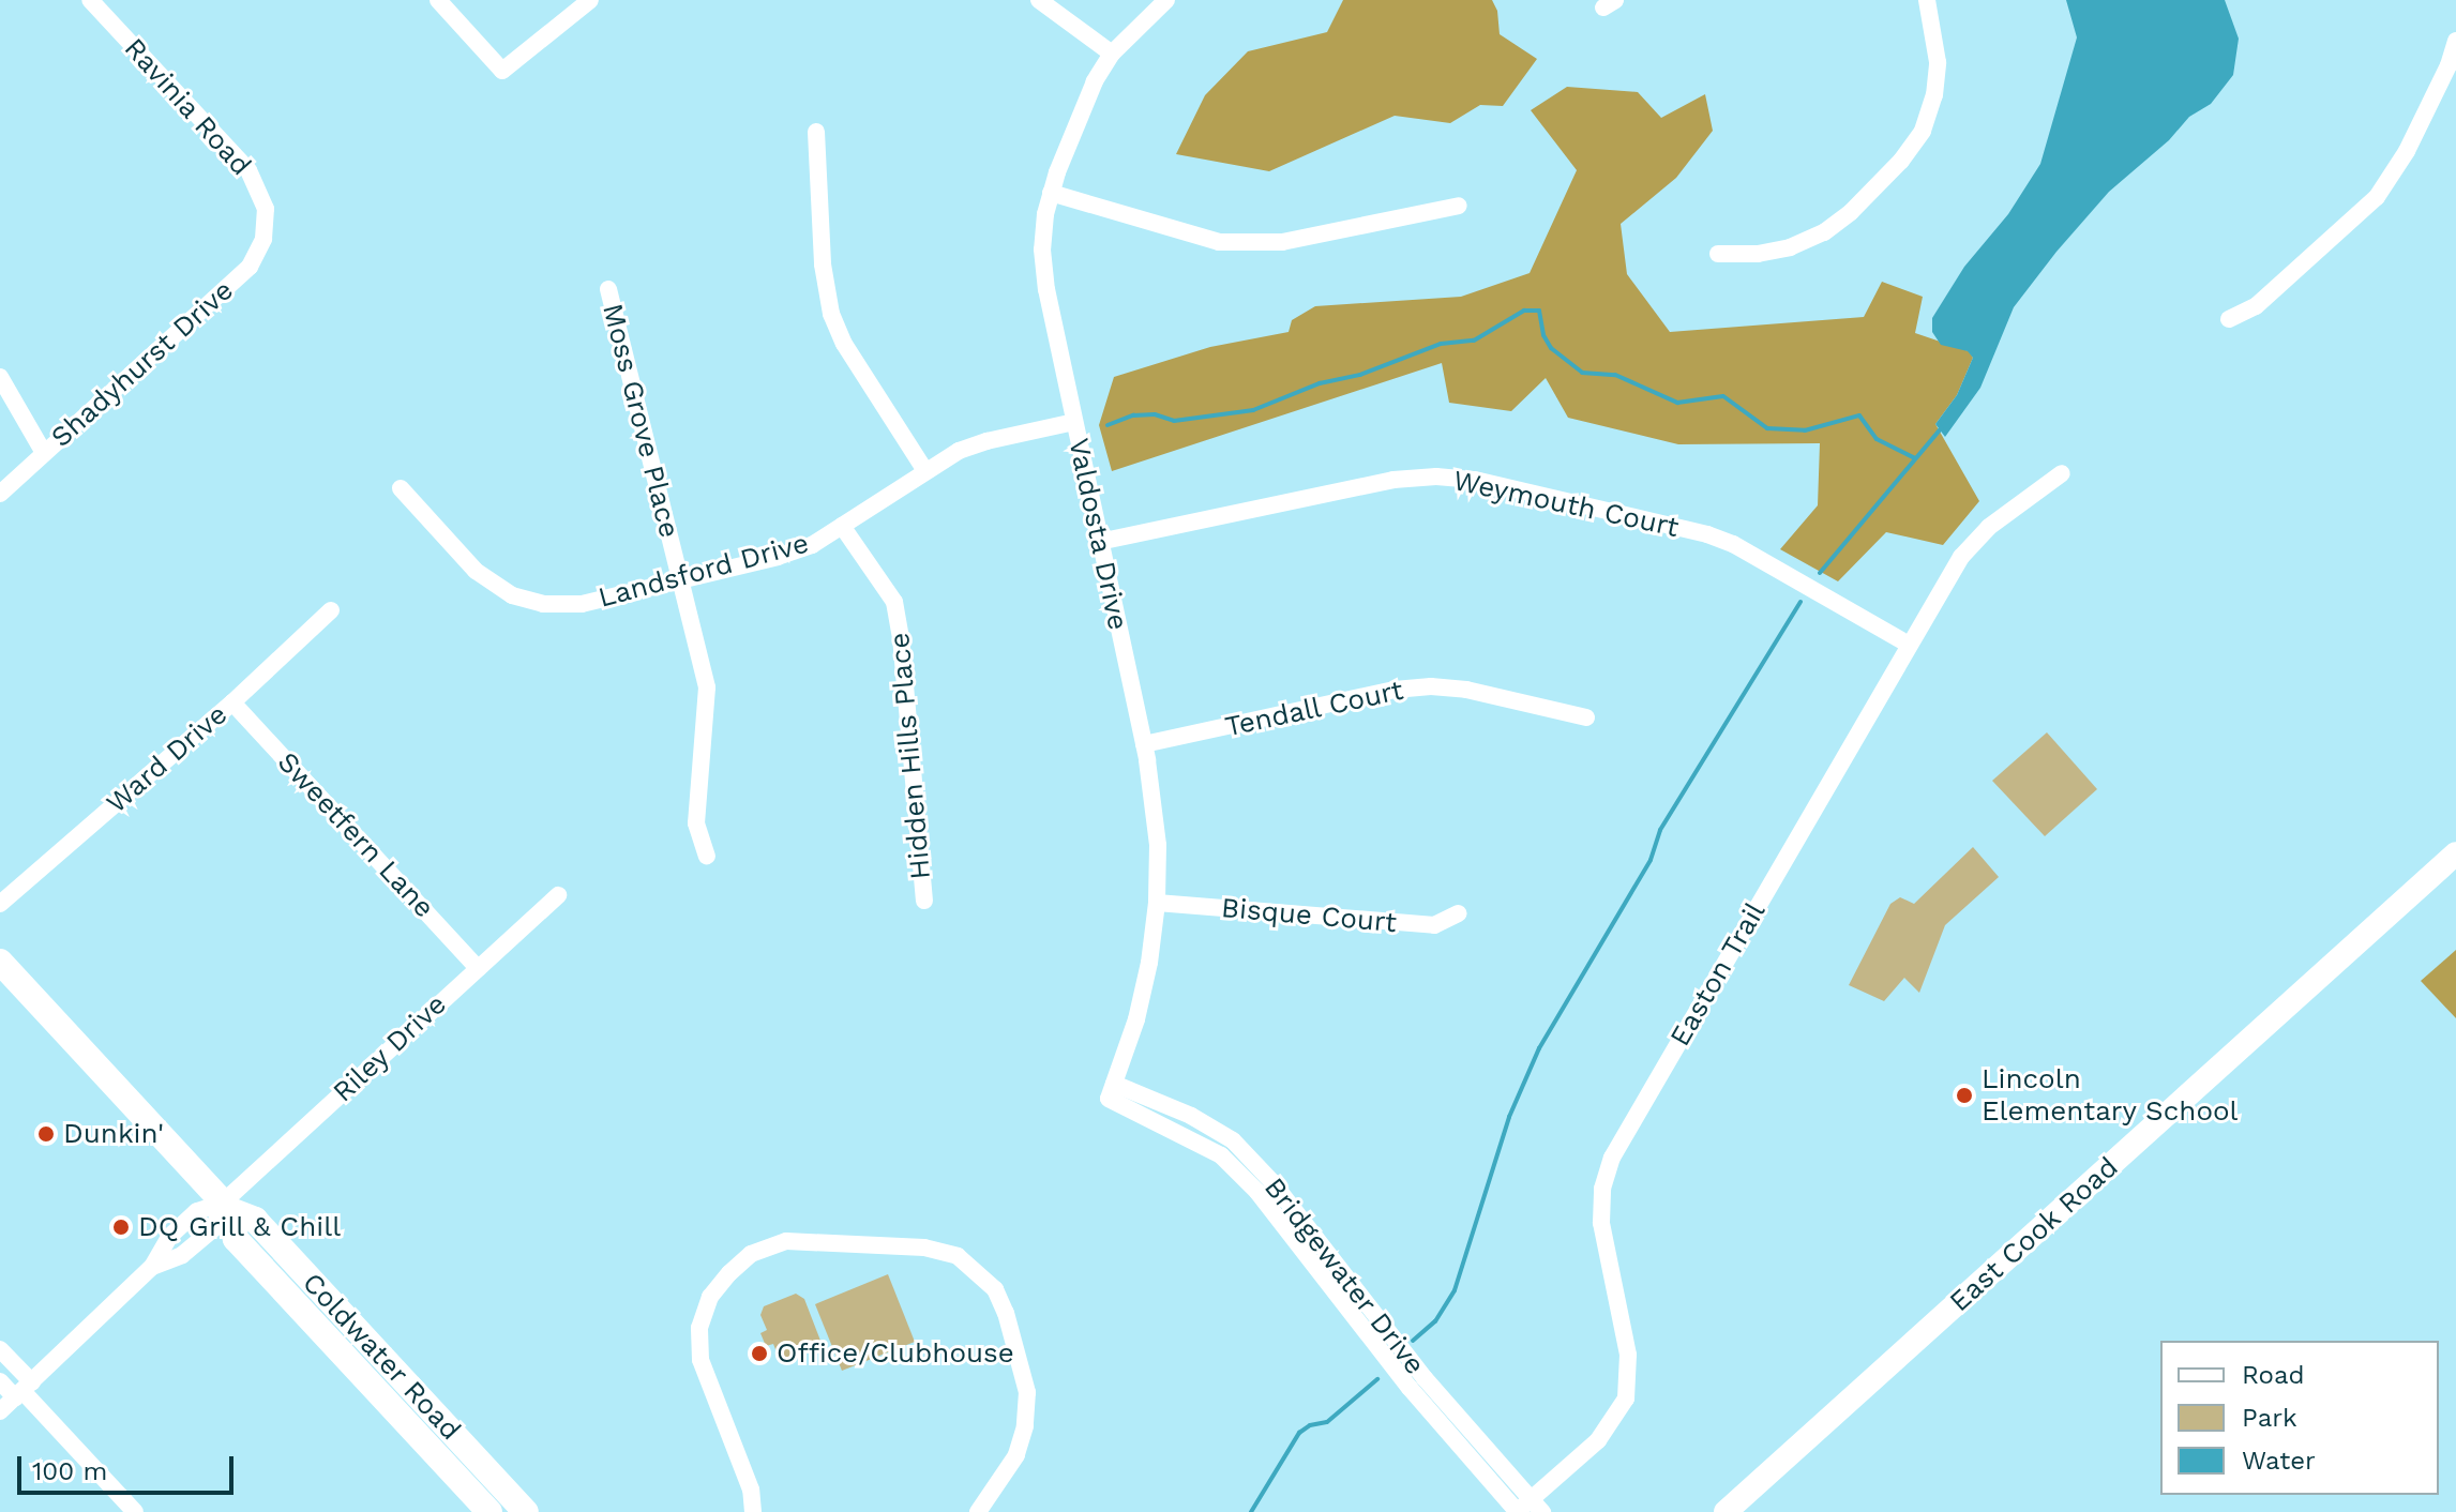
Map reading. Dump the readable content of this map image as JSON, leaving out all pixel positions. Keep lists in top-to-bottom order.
{
  "streets": {
    "main road": ["East Cook Road", "Coldwater Road"],
    "street": [
      "Ravinia Road",
      "Shadyhurst Drive",
      "Moss Grove Place",
      "Weymouth Court",
      "Valdosta Drive",
      "Landsford Drive",
      "Tendall Court",
      "Hidden Hills Place",
      "Ward Drive",
      "Sweetfern Lane",
      "Bisque Court",
      "Easton Trail",
      "Riley Drive",
      "Bridgewater Drive"
    ]
  },
  "crossings": [
    ["Ravinia Road", "Shadyhurst Drive"],
    ["Moss Grove Place", "Landsford Drive"],
    ["Weymouth Court", "Valdosta Drive"],
    ["Weymouth Court", "Easton Trail"],
    ["Valdosta Drive", "Landsford Drive"],
    ["Valdosta Drive", "Tendall Court"],
    ["Valdosta Drive", "Bisque Court"],
    ["Valdosta Drive", "Bridgewater Drive"],
    ["Landsford Drive", "Hidden Hills Place"],
    ["Ward Drive", "Sweetfern Lane"],
    ["Sweetfern Lane", "Riley Drive"],
    ["Easton Trail", "Bridgewater Drive"],
    ["Riley Drive", "Coldwater Road"]
  ],
  "places": [
    "Lincoln Elementary School",
    "Dunkin'",
    "DQ Grill & Chill",
    "Office/Clubhouse"
  ],
  "legend": ["Road", "Park", "Water"],
  "scale_bar": "100 m"
}
